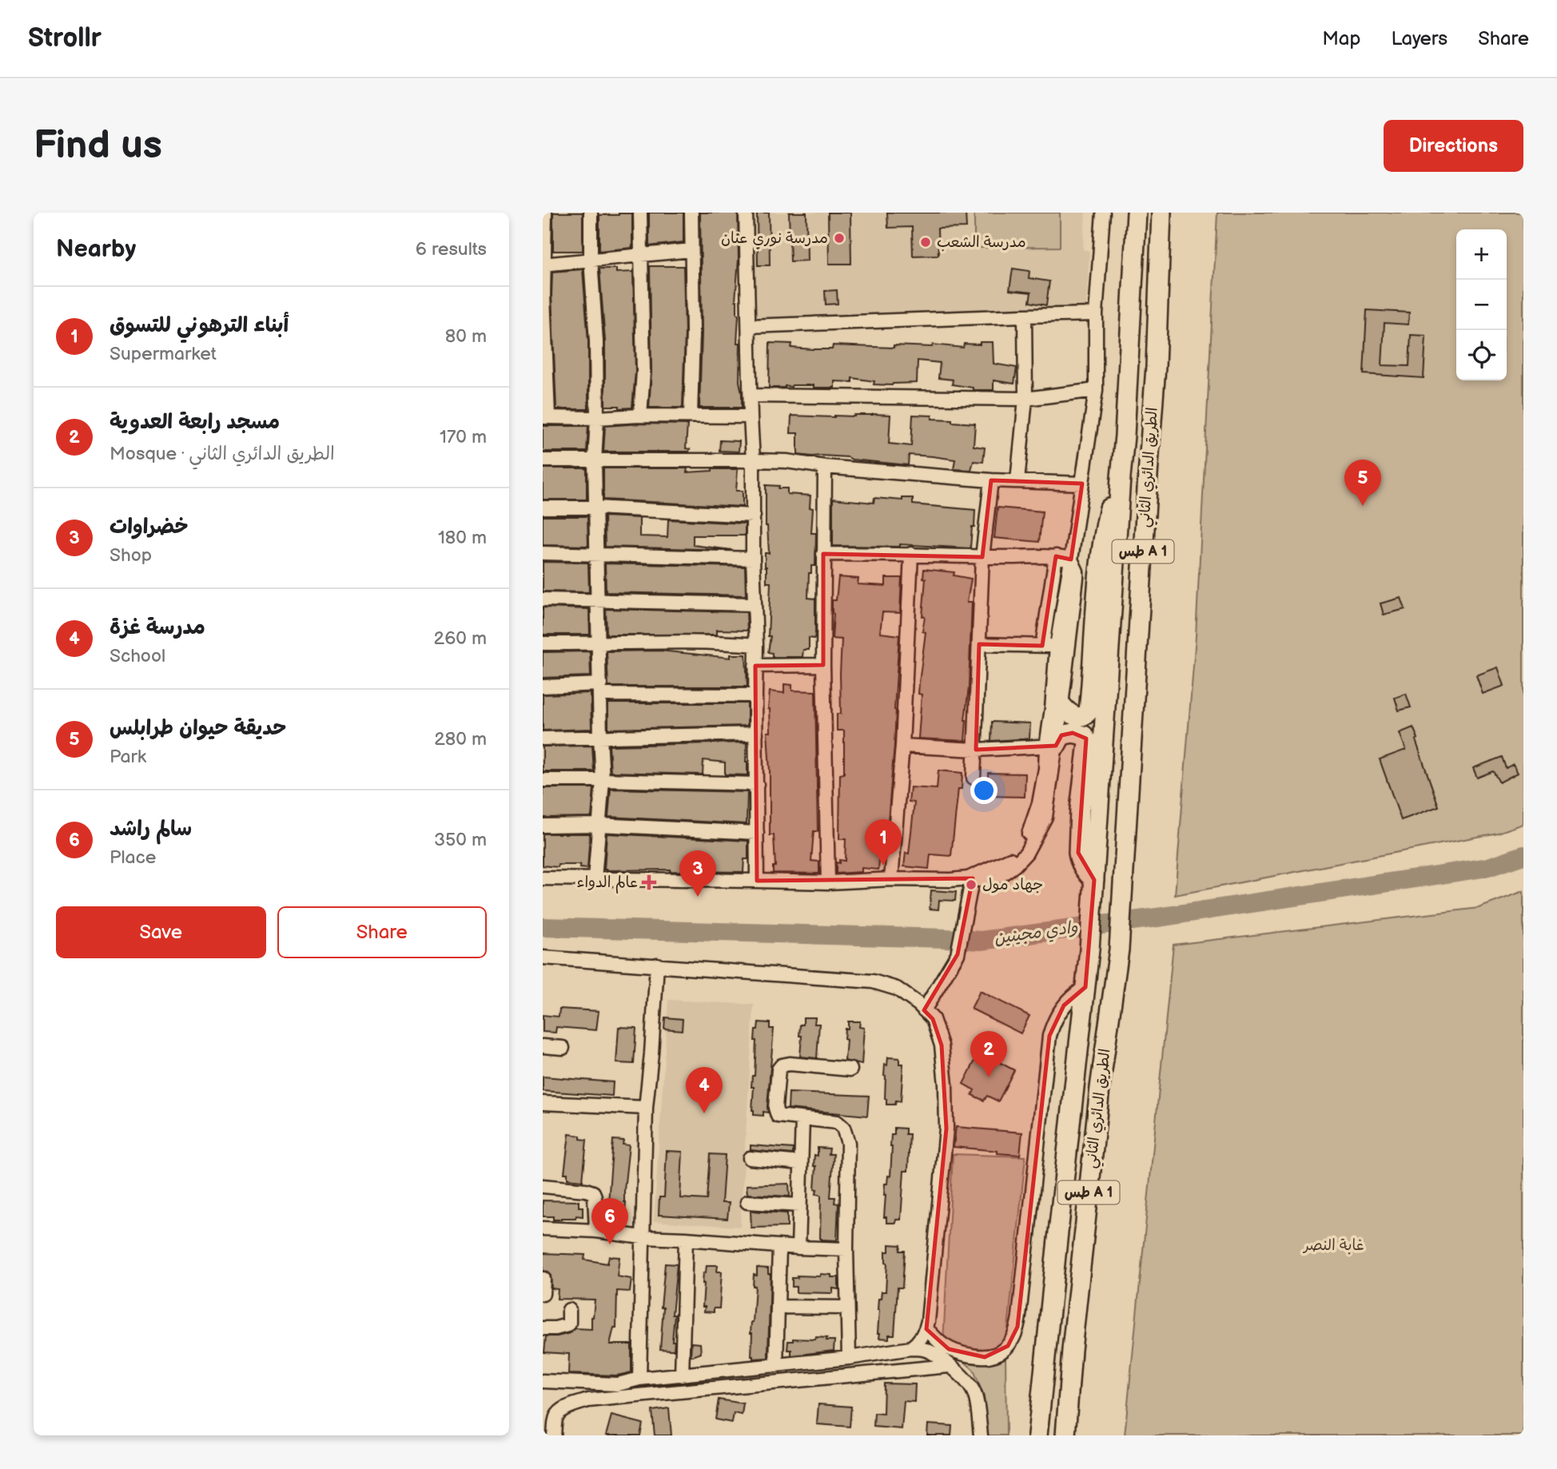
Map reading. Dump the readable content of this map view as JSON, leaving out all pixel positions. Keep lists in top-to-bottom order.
{
  "streets": {
    "highway": ["الطريق الدائري الثاني", "طس A 1"]
  },
  "water": ["وادي مجينين"],
  "parks": ["غابة النصر"],
  "places": {
    "other": ["مدرسة نوري عنان", "مدرسة الشعب", "جهاد مول"],
    "health": ["عالم الدواء"]
  },
  "page": {
    "header": "Strollr",
    "nav": ["Map", "Layers", "Share"],
    "buttons": [
      "Directions",
      ["Save", "Share"]
    ],
    "title": "Find us",
    "heading": ["Nearby", "6 results"],
    "map_buttons": ["+", "−"],
    "list": [
      {
        "mark": "1",
        "name": "أبناء الترهوني للتسوق",
        "note": "Supermarket",
        "value": "80 m"
      },
      {
        "mark": "2",
        "name": "مسجد رابعة العدوية",
        "note": "Mosque · الطريق الدائري الثاني",
        "value": "170 m"
      },
      {
        "mark": "3",
        "name": "خضراوات",
        "note": "Shop",
        "value": "180 m"
      },
      {
        "mark": "4",
        "name": "مدرسة غزة",
        "note": "School",
        "value": "260 m"
      },
      {
        "mark": "5",
        "name": "حديقة حيوان طرابلس",
        "note": "Park",
        "value": "280 m"
      },
      {
        "mark": "6",
        "name": "سالم راشد",
        "note": "Place",
        "value": "350 m"
      }
    ],
    "pins": [
      "5",
      "1",
      "3",
      "2",
      "4",
      "6"
    ]
  }
}
